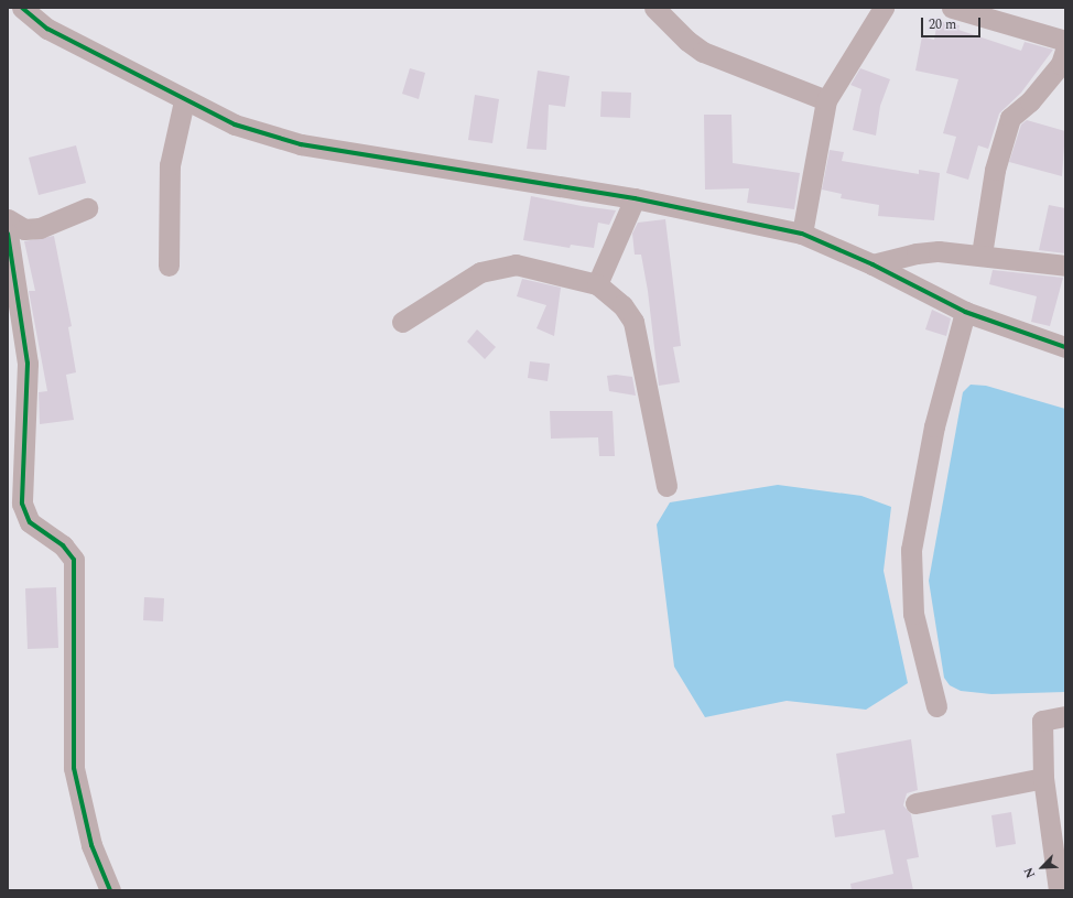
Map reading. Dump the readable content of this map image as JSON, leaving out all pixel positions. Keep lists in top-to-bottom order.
{
  "scale_bar": "20 m",
  "north": "bottom left"
}
